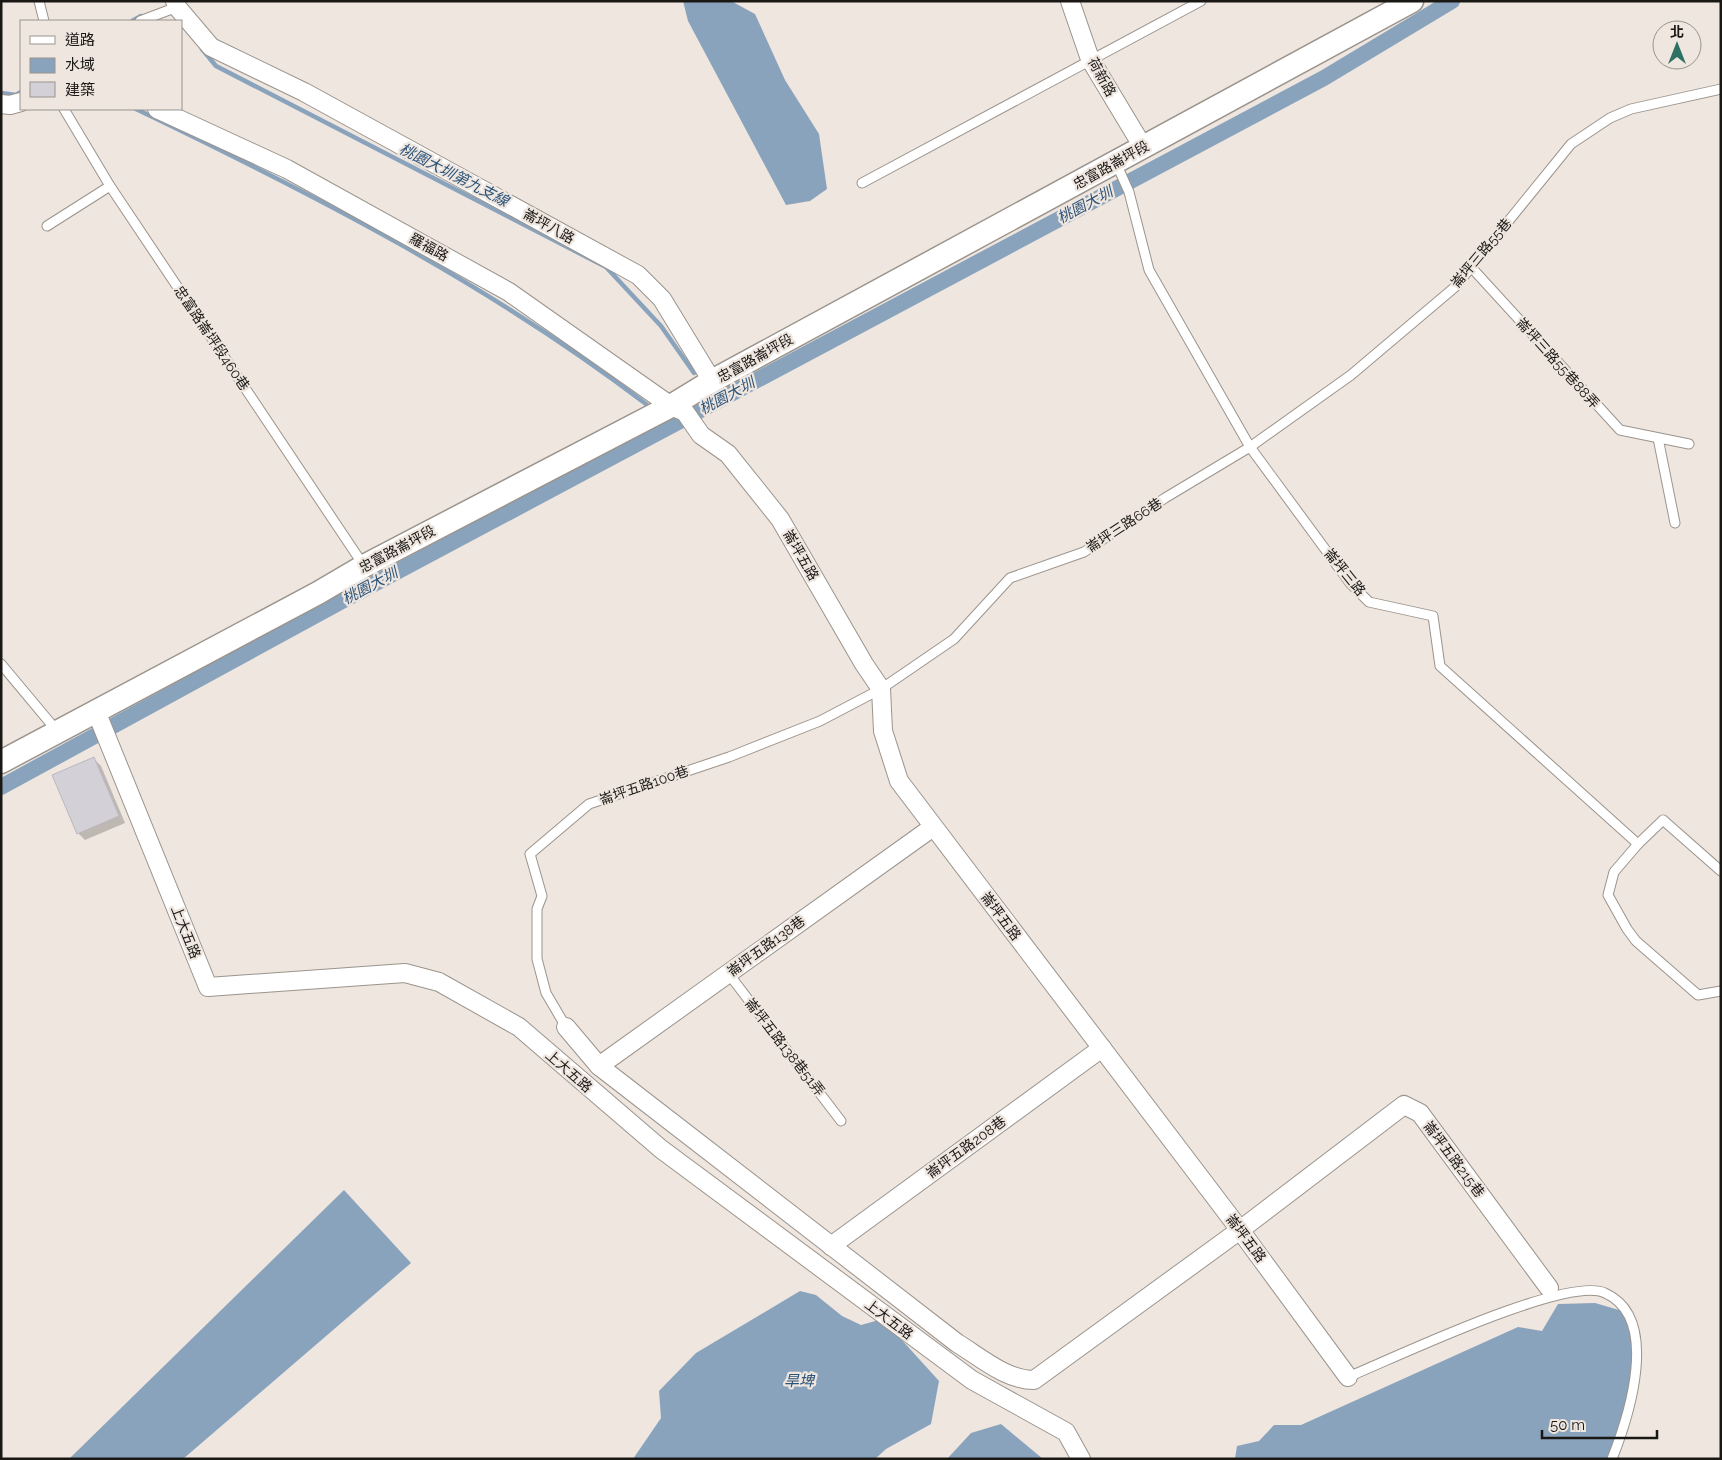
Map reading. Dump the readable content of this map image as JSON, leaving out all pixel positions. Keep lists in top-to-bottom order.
{
  "streets": {
    "street": [
      "荷新路",
      "忠富路崙坪段",
      "崙坪八路",
      "羅福路",
      "崙坪五路",
      "上大五路",
      "崙坪五路138巷",
      "崙坪五路208巷",
      "崙坪五路215巷"
    ],
    "lane": [
      "崙坪三路55巷",
      "忠富路崙坪段460巷",
      "崙坪三路55巷88弄",
      "崙坪三路66巷",
      "崙坪三路",
      "崙坪五路100巷",
      "崙坪五路138巷51弄"
    ]
  },
  "crossings": [
    ["荷新路", "忠富路崙坪段"],
    ["忠富路崙坪段", "崙坪八路"],
    ["忠富路崙坪段", "羅福路"],
    ["忠富路崙坪段", "忠富路崙坪段460巷"],
    ["忠富路崙坪段", "崙坪三路"],
    ["忠富路崙坪段", "上大五路"],
    ["羅福路", "崙坪五路"],
    ["崙坪三路55巷", "崙坪三路55巷88弄"],
    ["崙坪三路55巷", "崙坪三路66巷"],
    ["崙坪三路55巷", "崙坪三路"],
    ["崙坪三路66巷", "崙坪五路"],
    ["崙坪三路66巷", "崙坪三路"],
    ["崙坪三路66巷", "崙坪五路100巷"],
    ["崙坪五路", "崙坪五路100巷"],
    ["崙坪五路", "崙坪五路138巷"],
    ["崙坪五路", "崙坪五路208巷"],
    ["崙坪五路", "崙坪五路215巷"],
    ["崙坪五路138巷", "崙坪五路138巷51弄"]
  ],
  "water": ["桃園大圳第九支線", "桃園大圳", "旱埤"],
  "legend": ["道路", "水域", "建築"],
  "scale_bar": "50 m",
  "north": "top"
}
